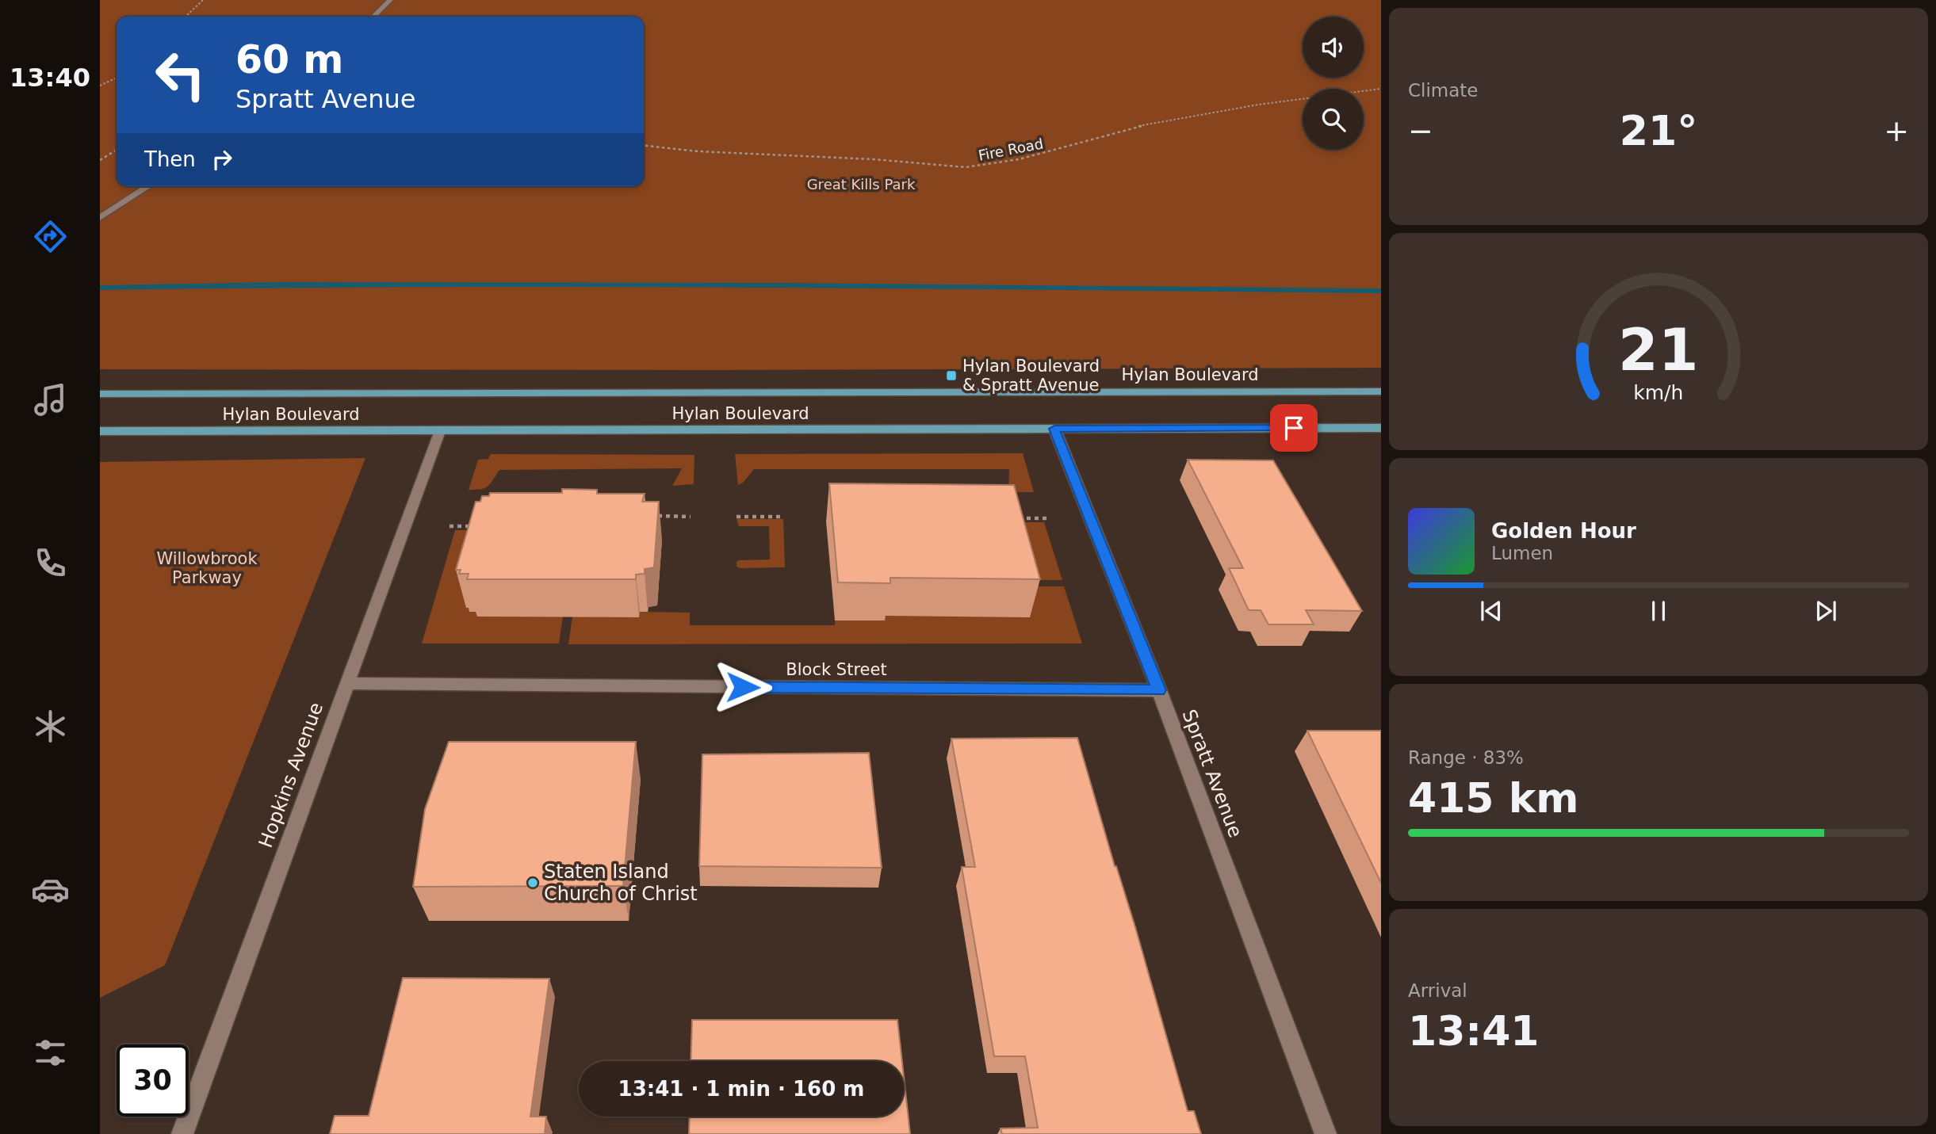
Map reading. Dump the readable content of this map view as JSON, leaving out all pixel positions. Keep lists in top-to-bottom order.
{
  "streets": {
    "main road": ["Hylan Boulevard"],
    "street": ["Block Street", "Spratt Avenue", "Hopkins Avenue"],
    "path": ["Fire Road"]
  },
  "crossings": [
    ["Hylan Boulevard", "Spratt Avenue"],
    ["Hylan Boulevard", "Hopkins Avenue"],
    ["Block Street", "Spratt Avenue"],
    ["Block Street", "Hopkins Avenue"]
  ],
  "parks": ["Great Kills Park", "Willowbrook Parkway"],
  "places": {
    "transit": ["Hylan Boulevard & Spratt Avenue"],
    "other": ["Staten Island Church of Christ"]
  },
  "page": {
    "tabs": "13:40",
    "tile": [
      "Climate",
      ["Range · 83%", "415 km"],
      ["Arrival", "13:41"]
    ],
    "turn": ["60 m", "Spratt Avenue"],
    "heat": ["−", "21°", "+"],
    "then": "Then",
    "song": ["Golden Hour", "Lumen"],
    "limit": "30",
    "trip": "13:41 · 1 min · 160 m",
    "gauge": ["21", "km/h"]
  }
}
